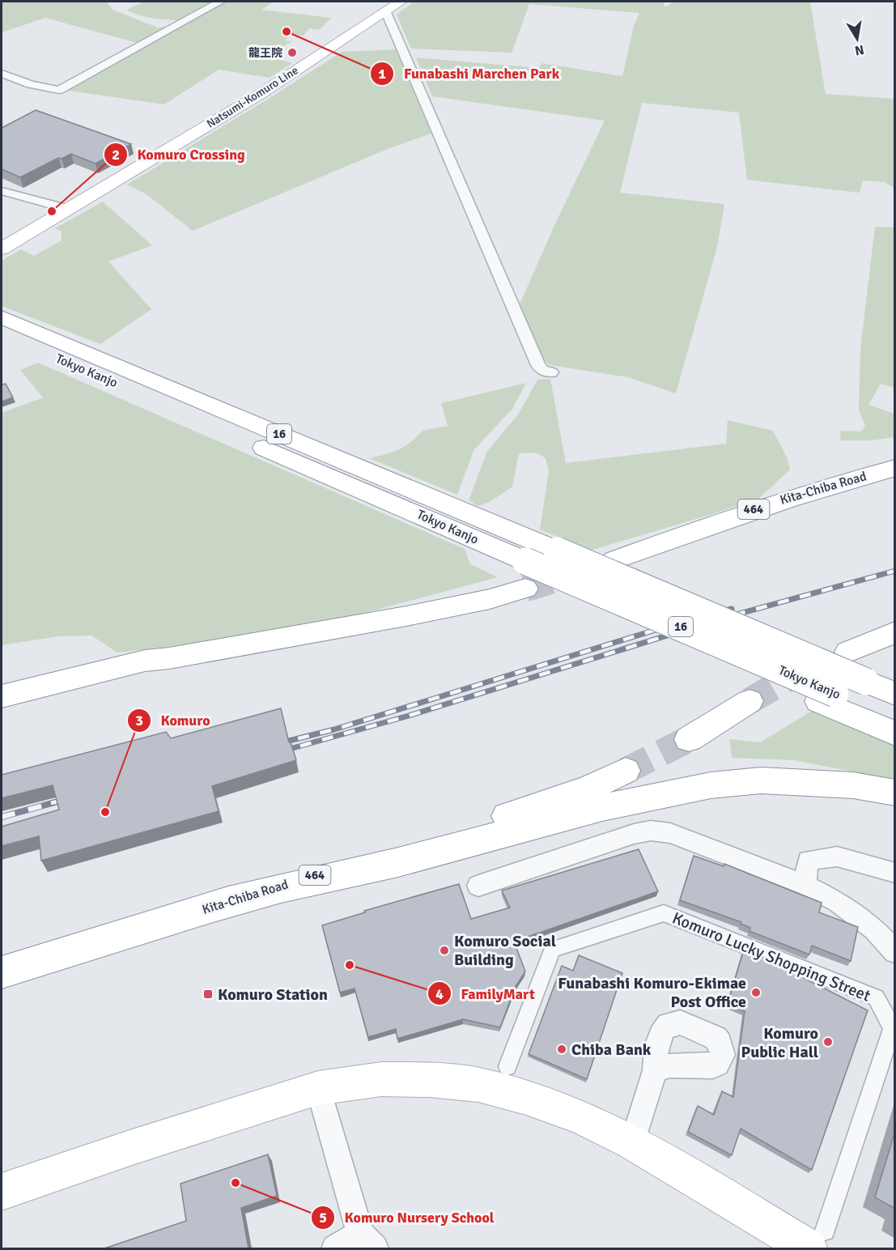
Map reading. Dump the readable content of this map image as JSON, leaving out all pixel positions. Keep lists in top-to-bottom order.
{
  "streets": {
    "highway": [
      "Tokyo Kanjo",
      "16",
      "Kita-Chiba Road",
      "464"
    ],
    "main road": ["Natsumi-Komuro Line"],
    "street": ["Komuro Lucky Shopping Street"]
  },
  "places": {
    "other": [
      "Funabashi Marchen Park",
      "龍王院",
      "Komuro Crossing",
      "Komuro",
      "Komuro Social Building",
      "FamilyMart",
      "Funabashi Komuro-Ekimae Post Office",
      "Komuro Public Hall",
      "Chiba Bank",
      "Komuro Nursery School"
    ],
    "transit": ["Komuro Station"]
  },
  "north": "bottom"
}
